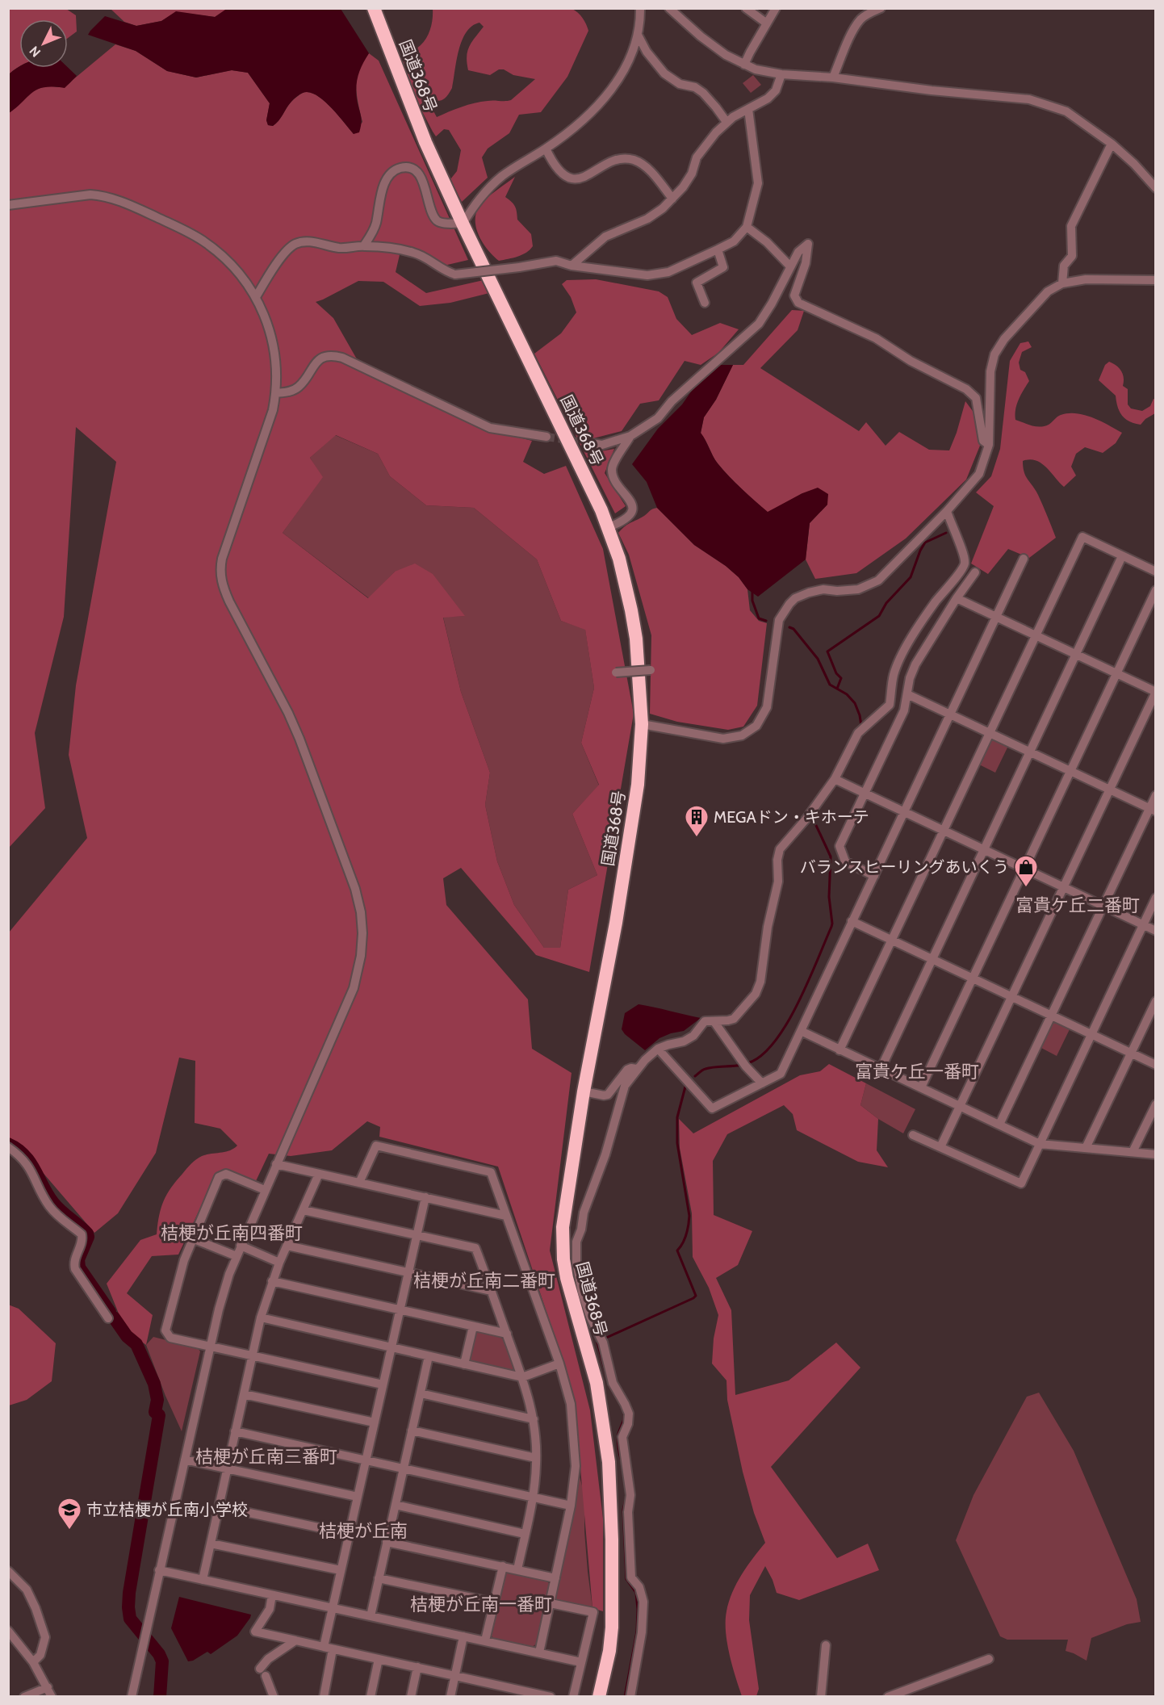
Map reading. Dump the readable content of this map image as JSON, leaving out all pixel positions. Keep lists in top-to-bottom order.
{
  "streets": {
    "highway": ["国道368号"]
  },
  "districts": [
    "富貴ケ丘二番町",
    "富貴ケ丘一番町",
    "桔梗が丘南四番町",
    "桔梗が丘南二番町",
    "桔梗が丘南三番町",
    "桔梗が丘南",
    "桔梗が丘南一番町"
  ],
  "places": {
    "building": ["MEGAドン・キホーテ"],
    "shop": ["バランスヒーリングあいくう"],
    "school or university": ["市立桔梗が丘南小学校"]
  },
  "north": "bottom left"
}
